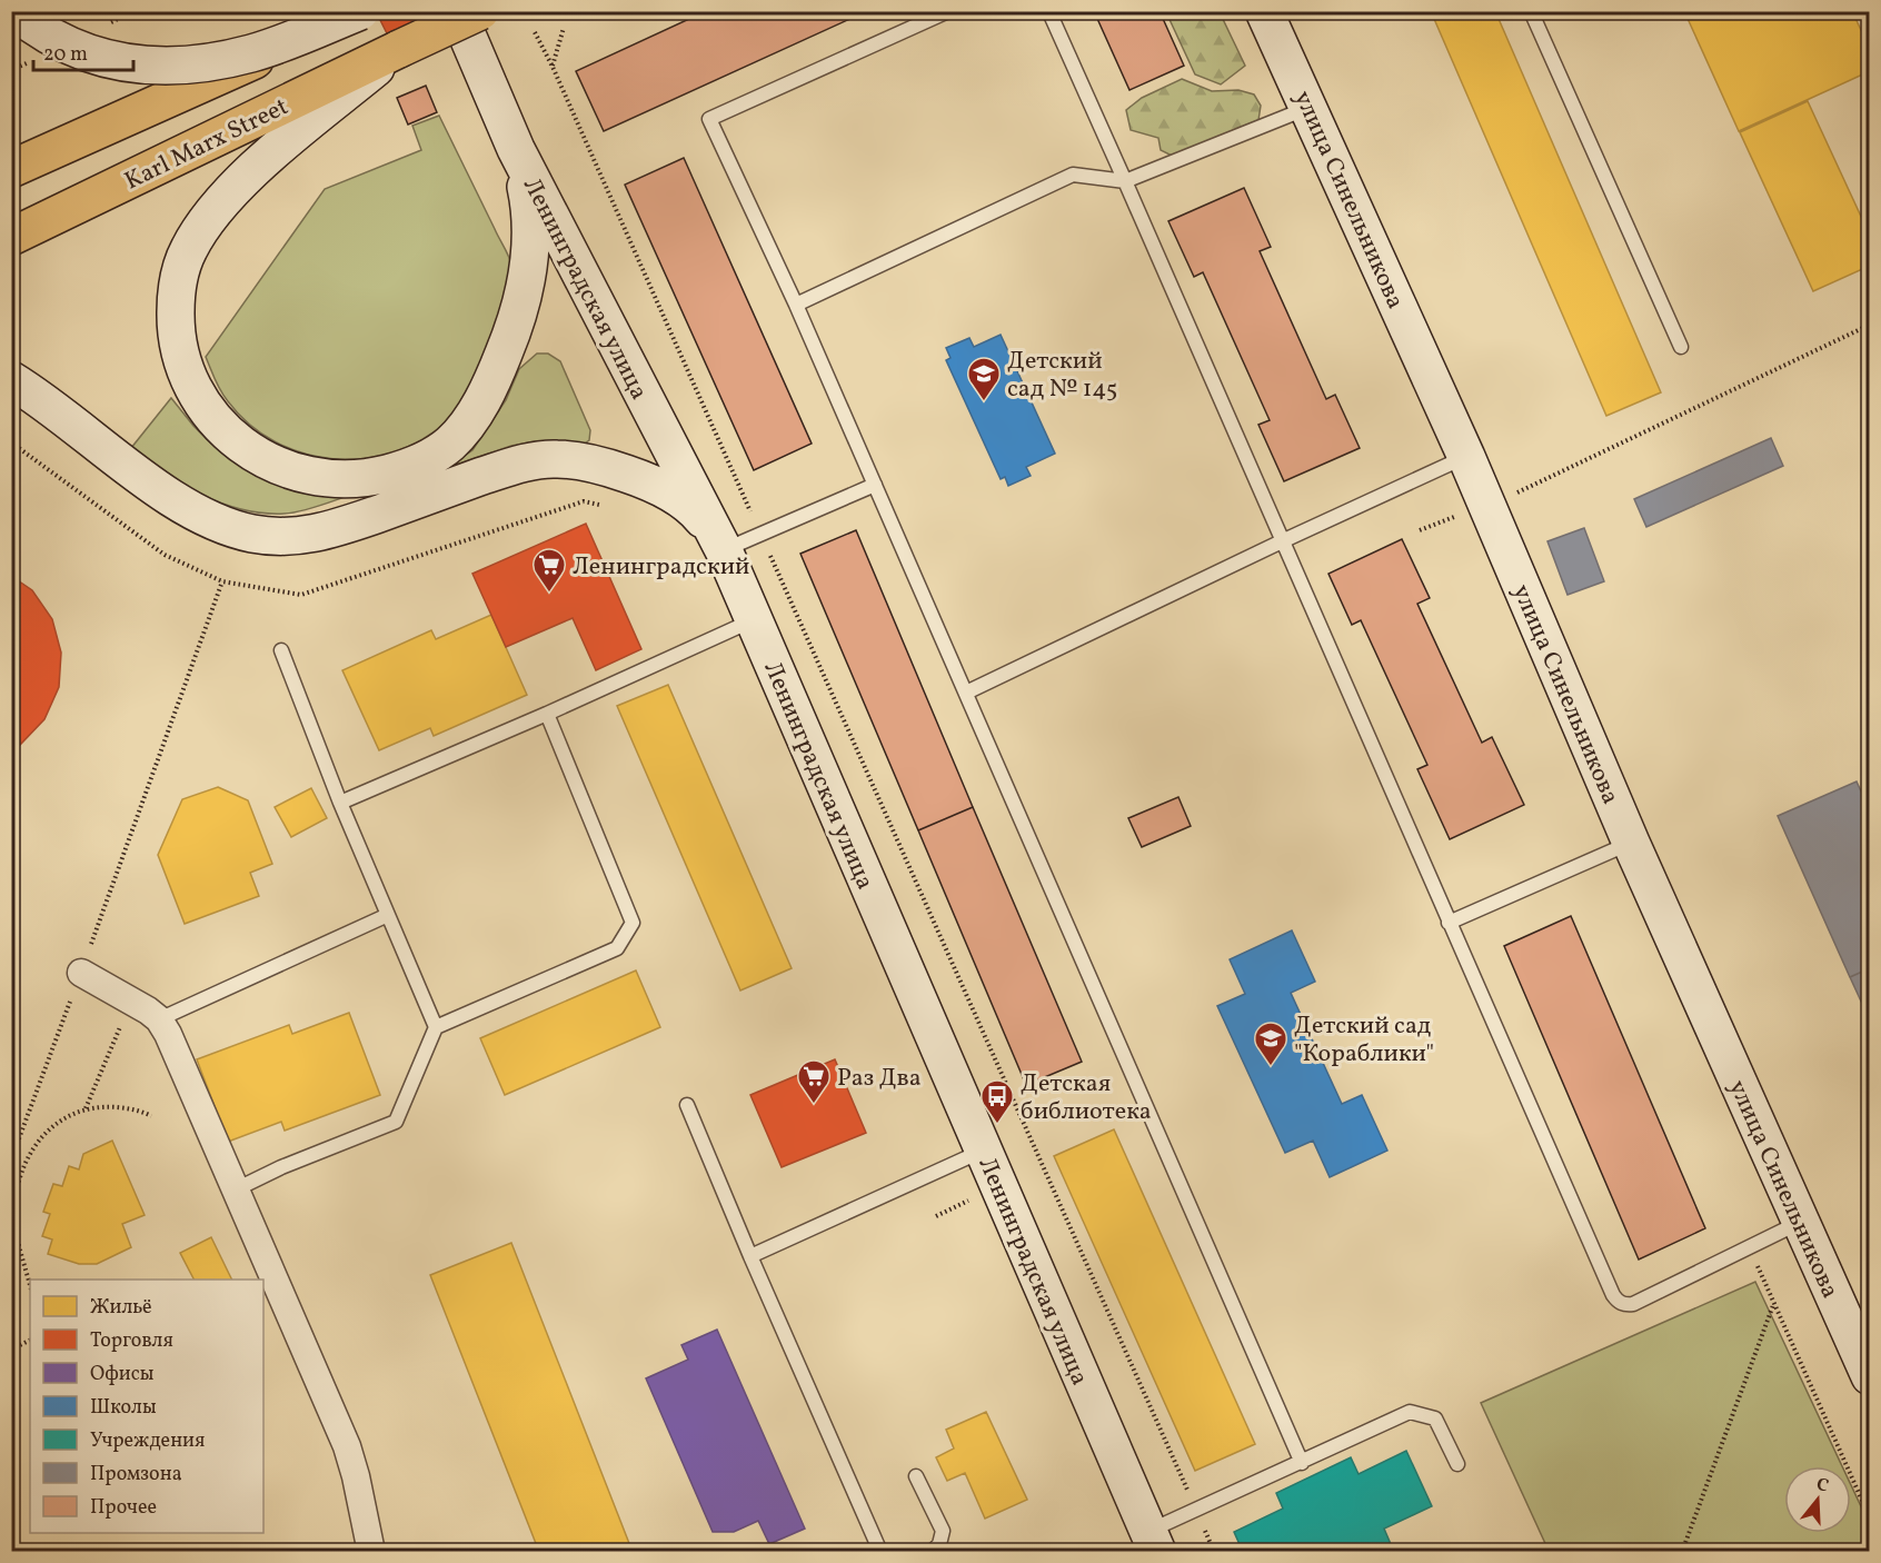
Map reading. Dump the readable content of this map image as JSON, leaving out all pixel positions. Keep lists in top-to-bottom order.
{
  "streets": {
    "main road": ["Karl Marx Street", "улица Синельникова", "Ленинградская улица"]
  },
  "places": {
    "school or university": ["Детский сад № 145", "Детский сад \"Кораблики\""],
    "supermarket": ["Ленинградский", "Раз Два"],
    "bus stop": ["Детская библиотека"]
  },
  "legend": [
    "Жильё",
    "Торговля",
    "Офисы",
    "Школы",
    "Учреждения",
    "Промзона",
    "Прочее"
  ],
  "scale_bar": "20 m",
  "north": "top"
}
